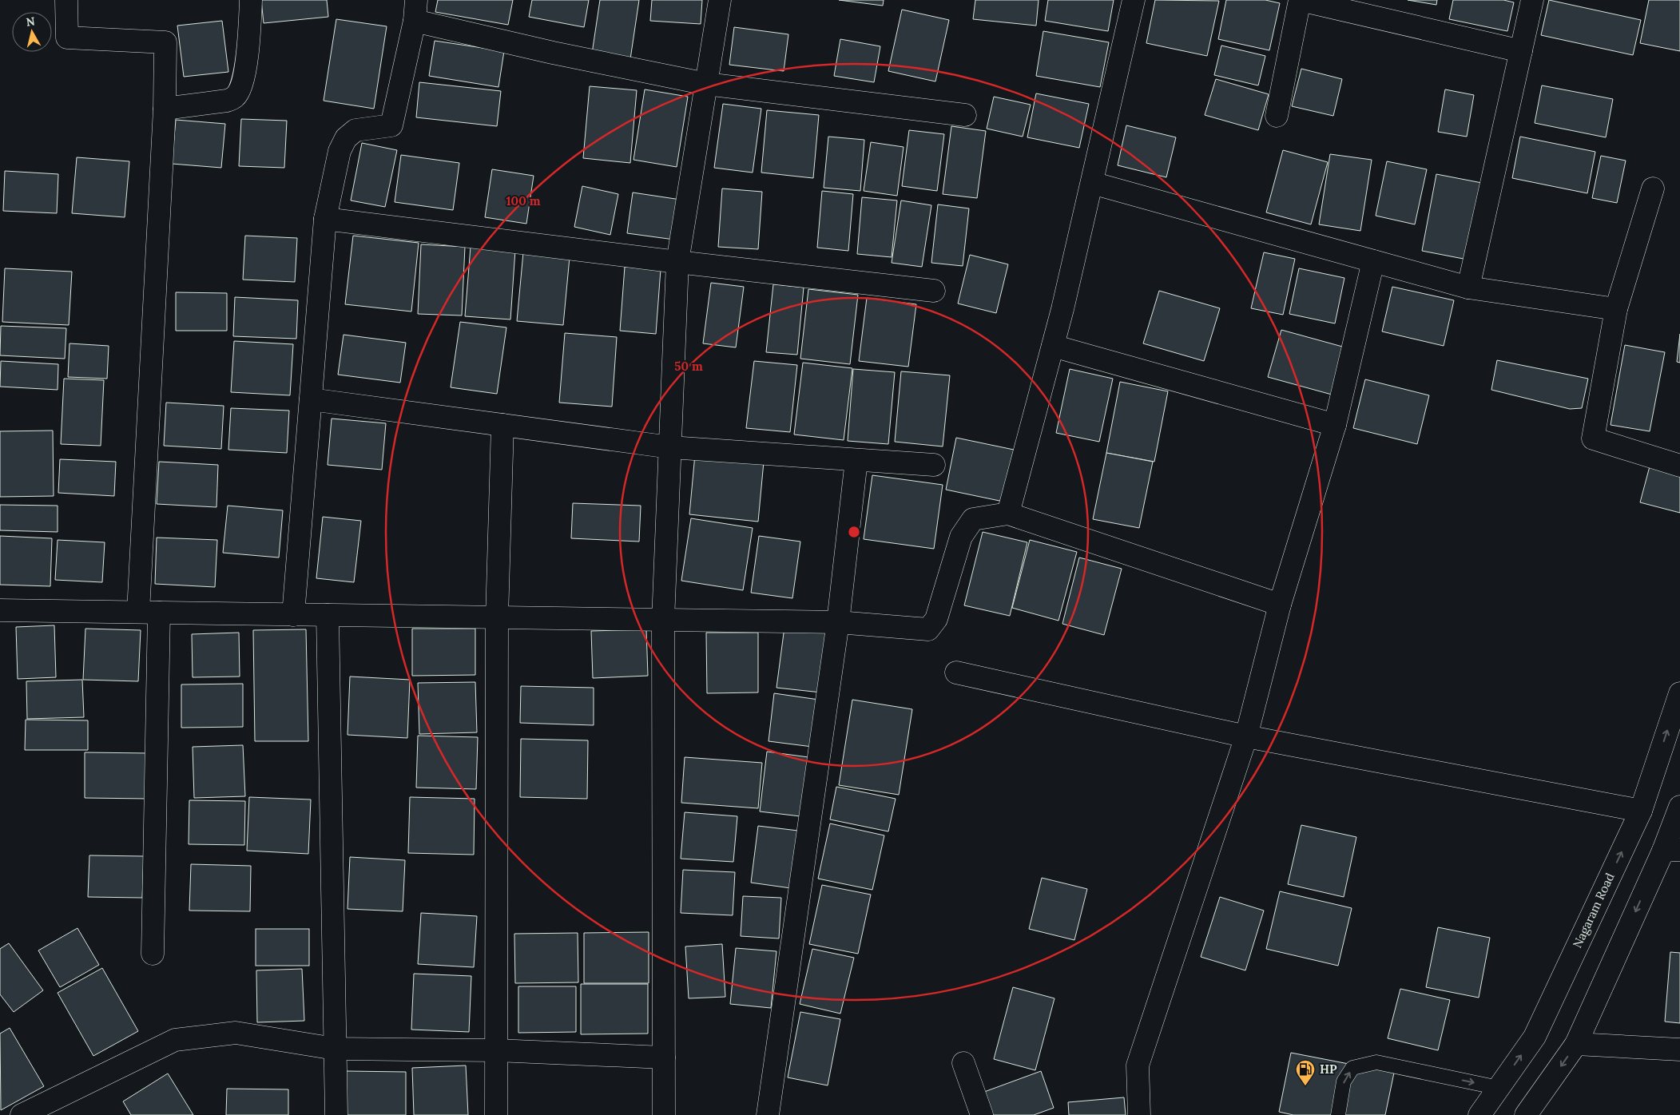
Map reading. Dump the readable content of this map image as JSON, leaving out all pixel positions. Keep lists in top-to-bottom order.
{
  "streets": {
    "street": ["Nagaram Road"]
  },
  "places": {
    "fuel station": ["HP"]
  },
  "north": "top",
  "rings": ["100 m", "50 m"]
}
